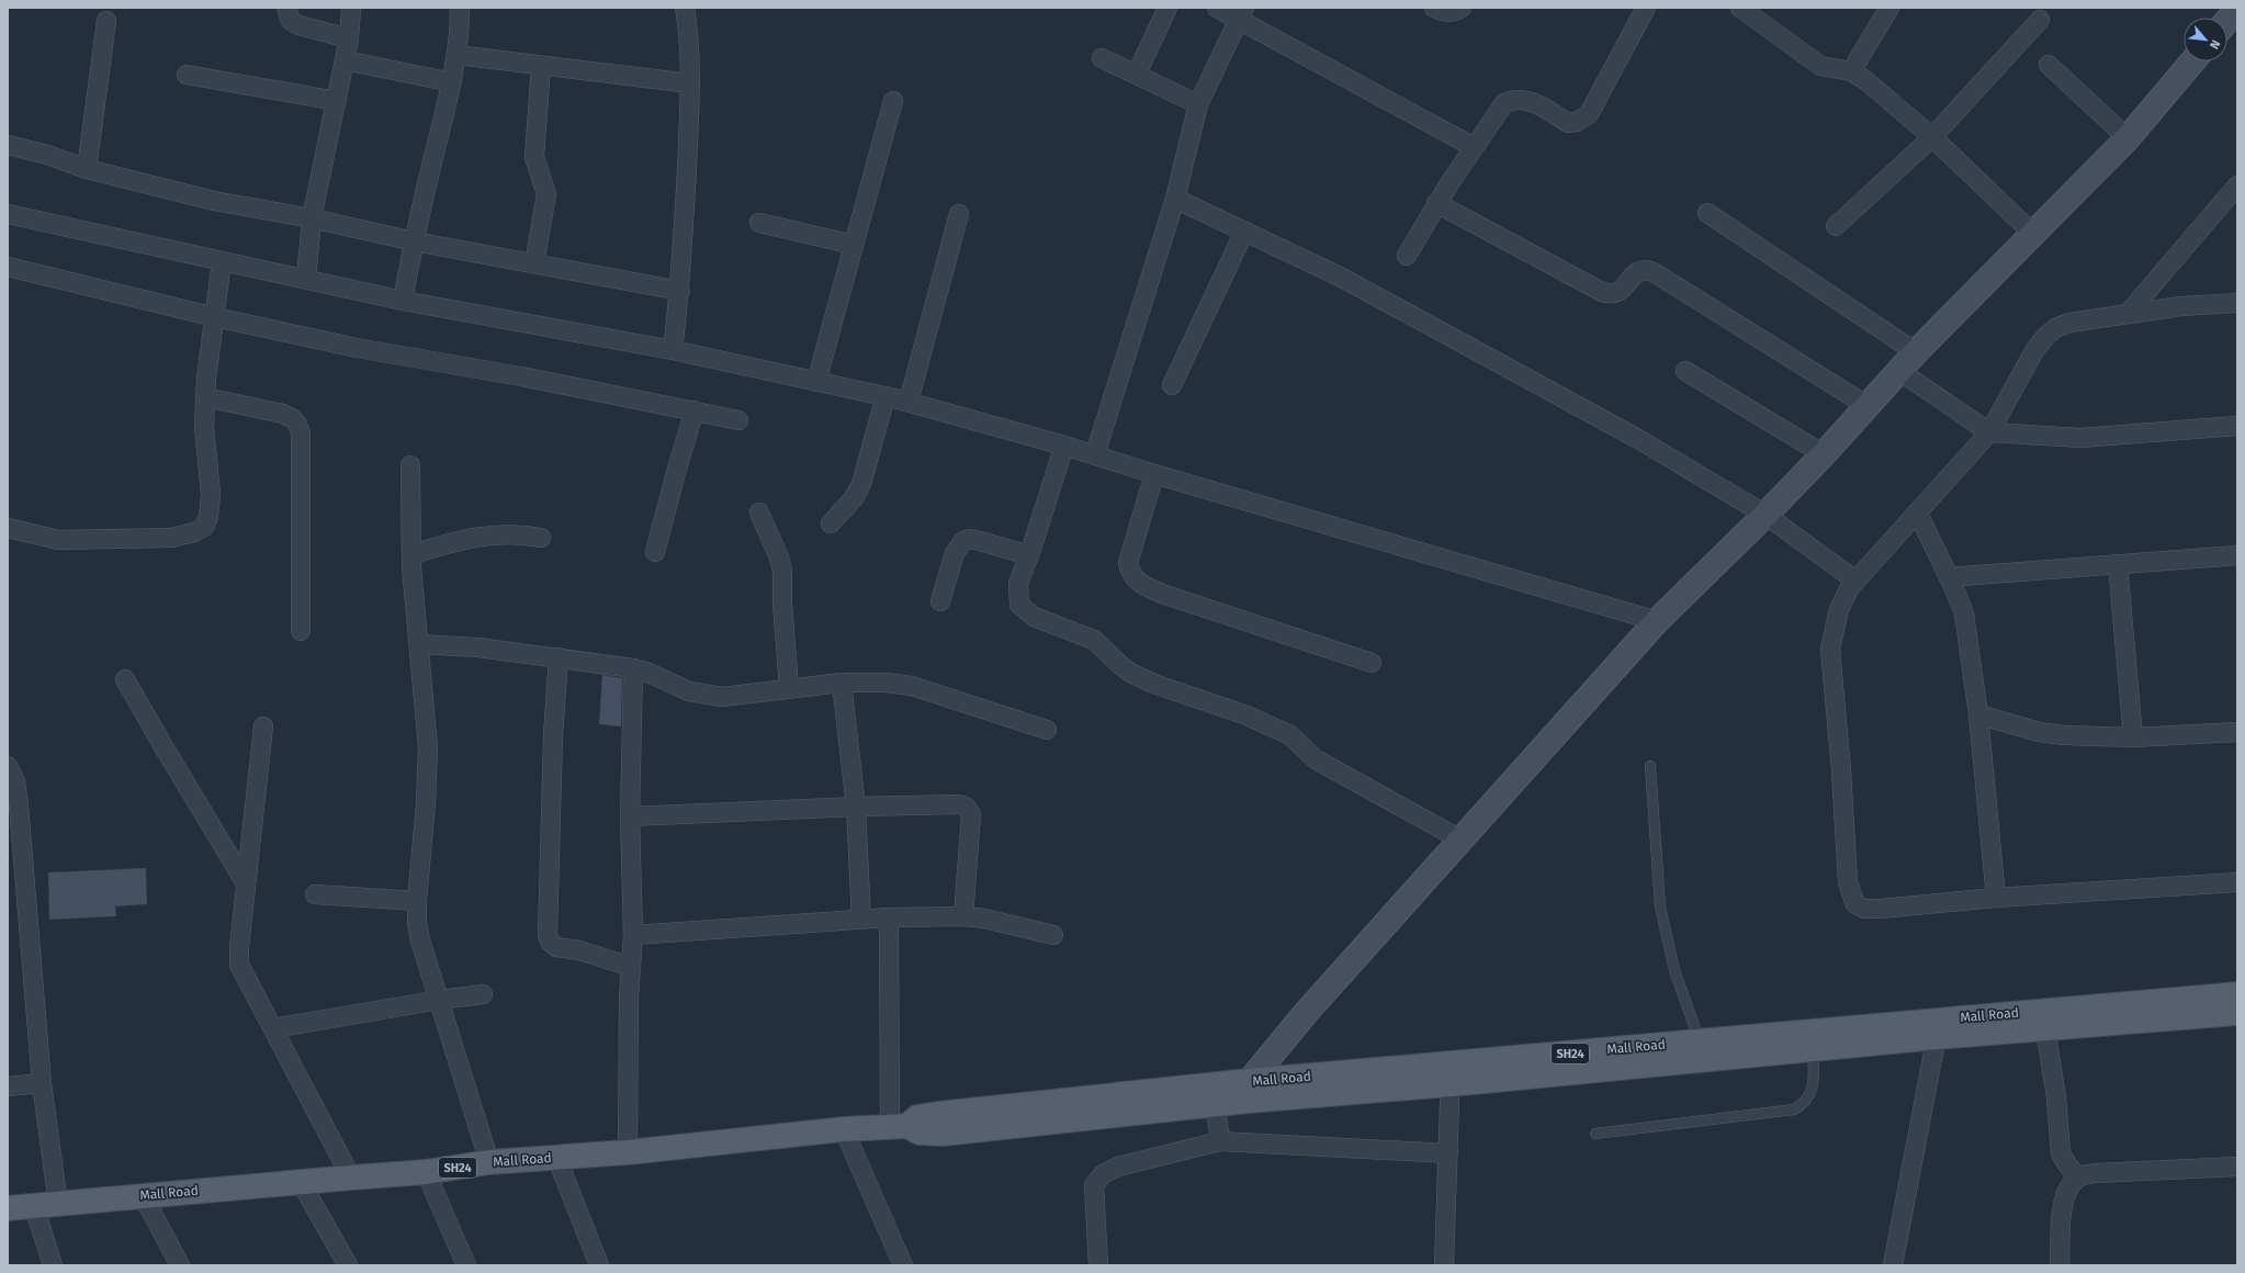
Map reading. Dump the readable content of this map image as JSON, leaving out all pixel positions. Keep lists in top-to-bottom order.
{
  "streets": {
    "main road": ["Mall Road", "SH24"]
  },
  "north": "bottom right"
}
